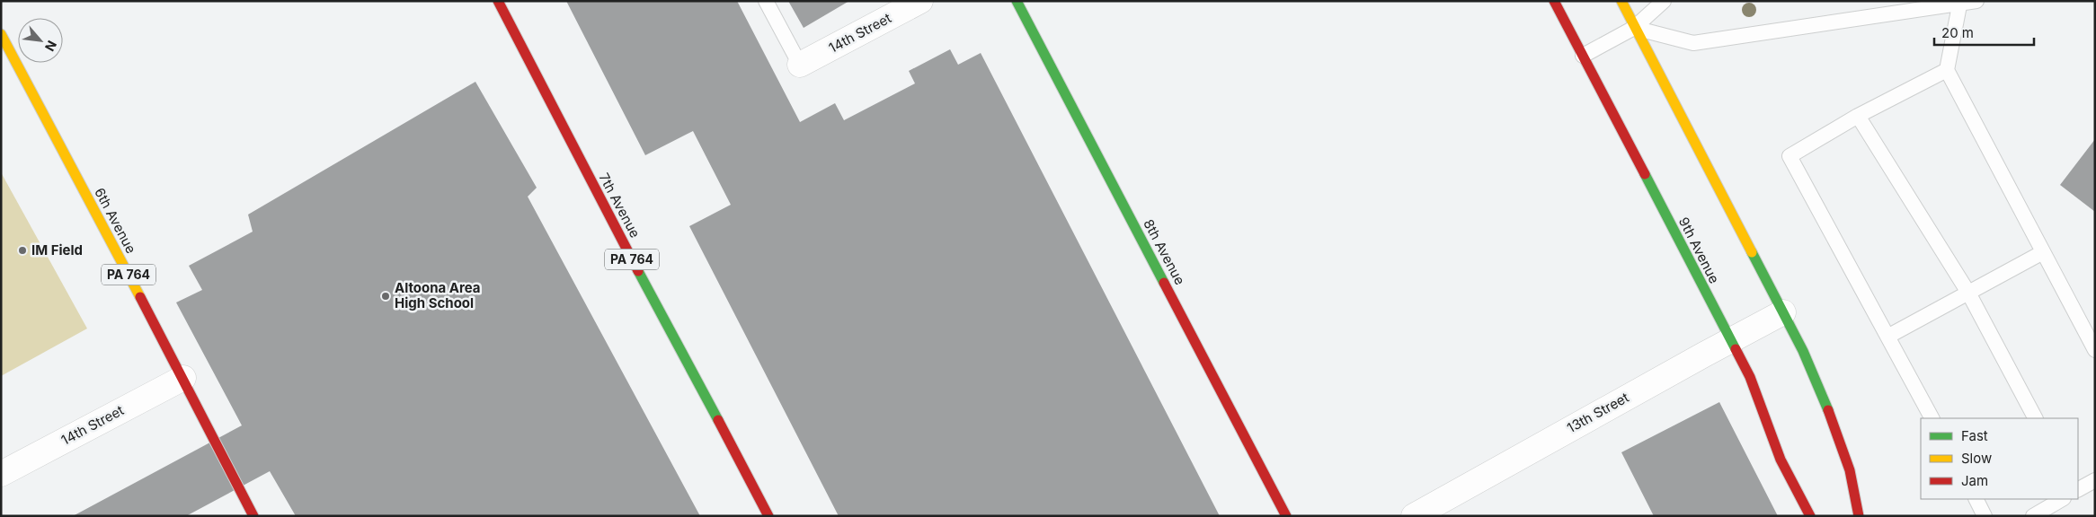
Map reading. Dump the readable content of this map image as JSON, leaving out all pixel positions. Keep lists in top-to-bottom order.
{
  "streets": {
    "street": [
      "14th Street",
      "7th Avenue",
      "6th Avenue",
      "9th Avenue",
      "8th Avenue",
      "PA 764",
      "13th Street"
    ]
  },
  "crossings": [
    ["14th Street", "6th Avenue"],
    ["9th Avenue", "13th Street"]
  ],
  "places": ["IM Field", "Altoona Area High School"],
  "legend": ["Fast", "Slow", "Jam"],
  "scale_bar": "20 m",
  "north": "bottom right"
}
